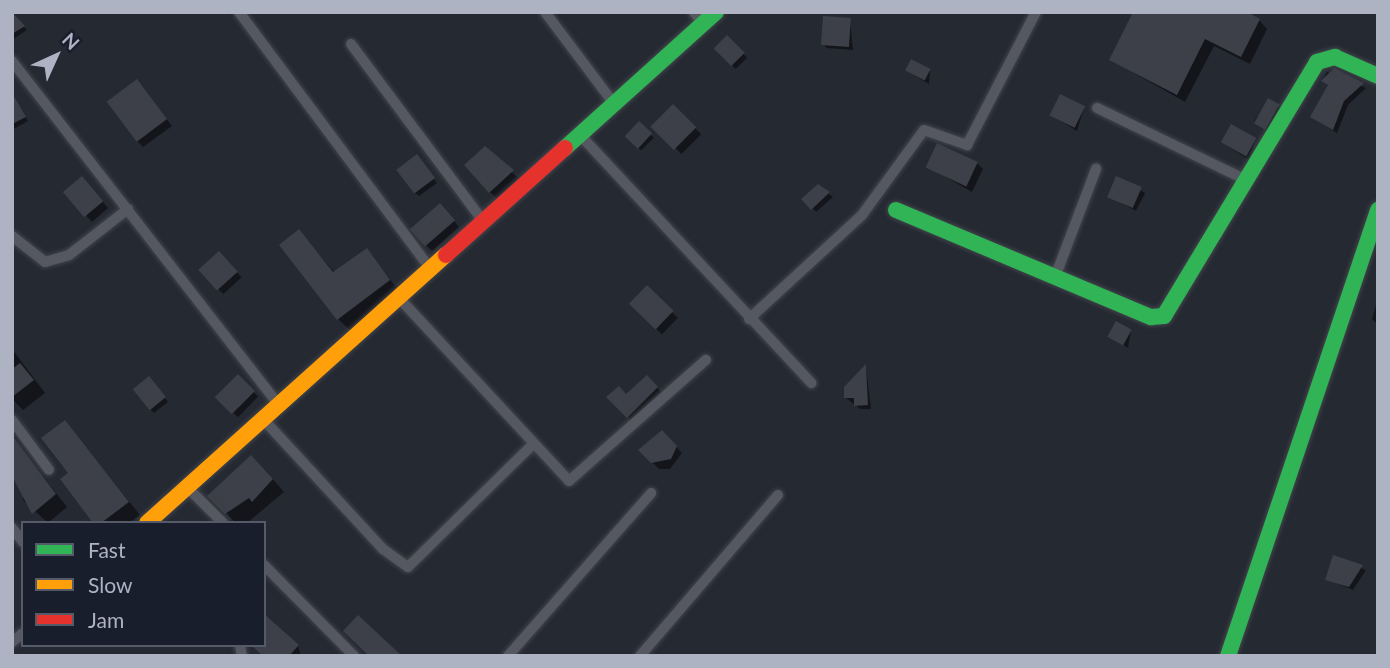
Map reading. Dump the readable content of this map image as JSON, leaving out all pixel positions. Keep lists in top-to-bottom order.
{
  "legend": ["Fast", "Slow", "Jam"],
  "north": "top right"
}
